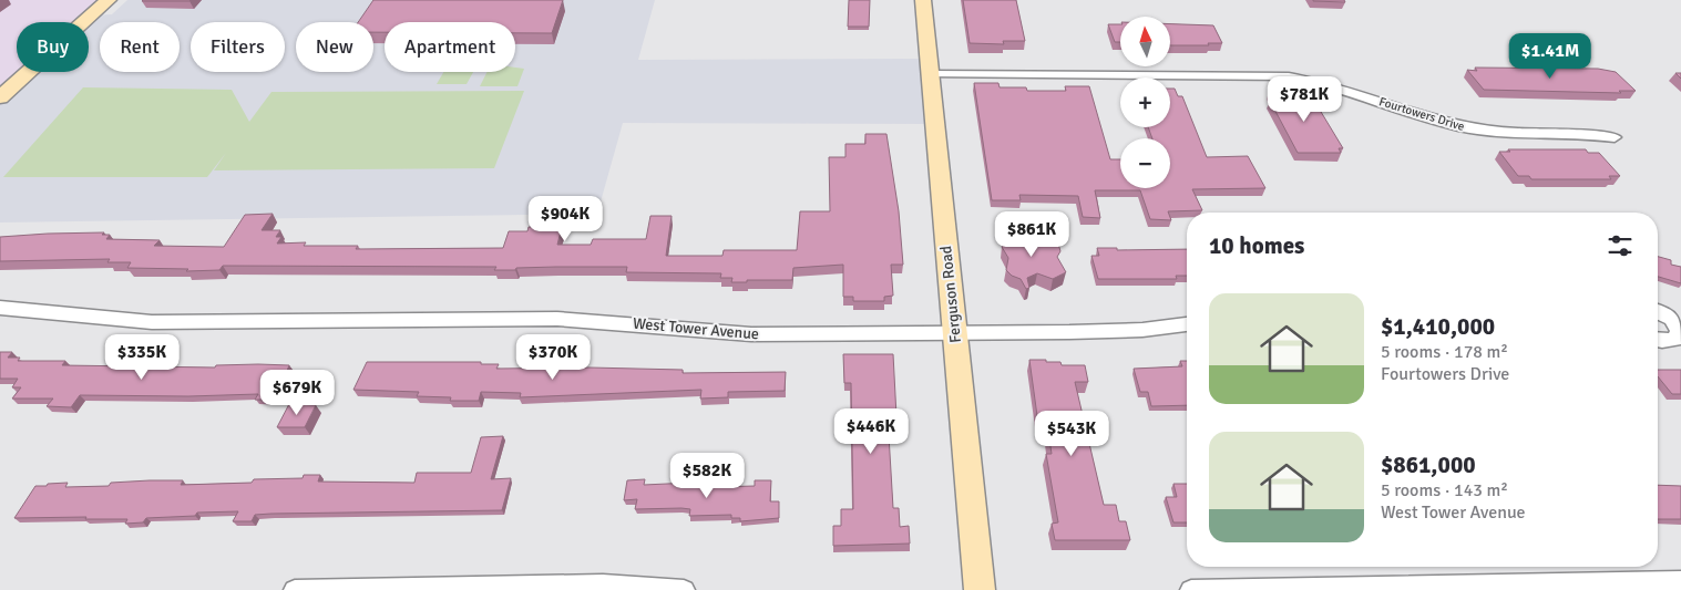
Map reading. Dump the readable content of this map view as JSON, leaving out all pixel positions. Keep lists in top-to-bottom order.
{
  "streets": {
    "street": ["Fourtowers Drive", "Ferguson Road", "West Tower Avenue"]
  },
  "crossings": [
    ["Fourtowers Drive", "Ferguson Road"],
    ["Ferguson Road", "West Tower Avenue"]
  ],
  "north": "top",
  "page": {
    "map_buttons": ["+", "−"],
    "chip": [
      "Buy",
      "Rent",
      "Filters",
      "New",
      "Apartment"
    ],
    "price": [
      "$1.41M",
      "$781K",
      "$904K",
      "$861K",
      "$335K",
      "$370K",
      "$679K",
      "$446K",
      "$543K",
      "$582K"
    ],
    "heading": "10 homes",
    "list": [
      {
        "name": "$1,410,000",
        "note": "5 rooms · 178 m² · Fourtowers Drive"
      },
      {
        "name": "$861,000",
        "note": "5 rooms · 143 m² · West Tower Avenue"
      }
    ]
  }
}
